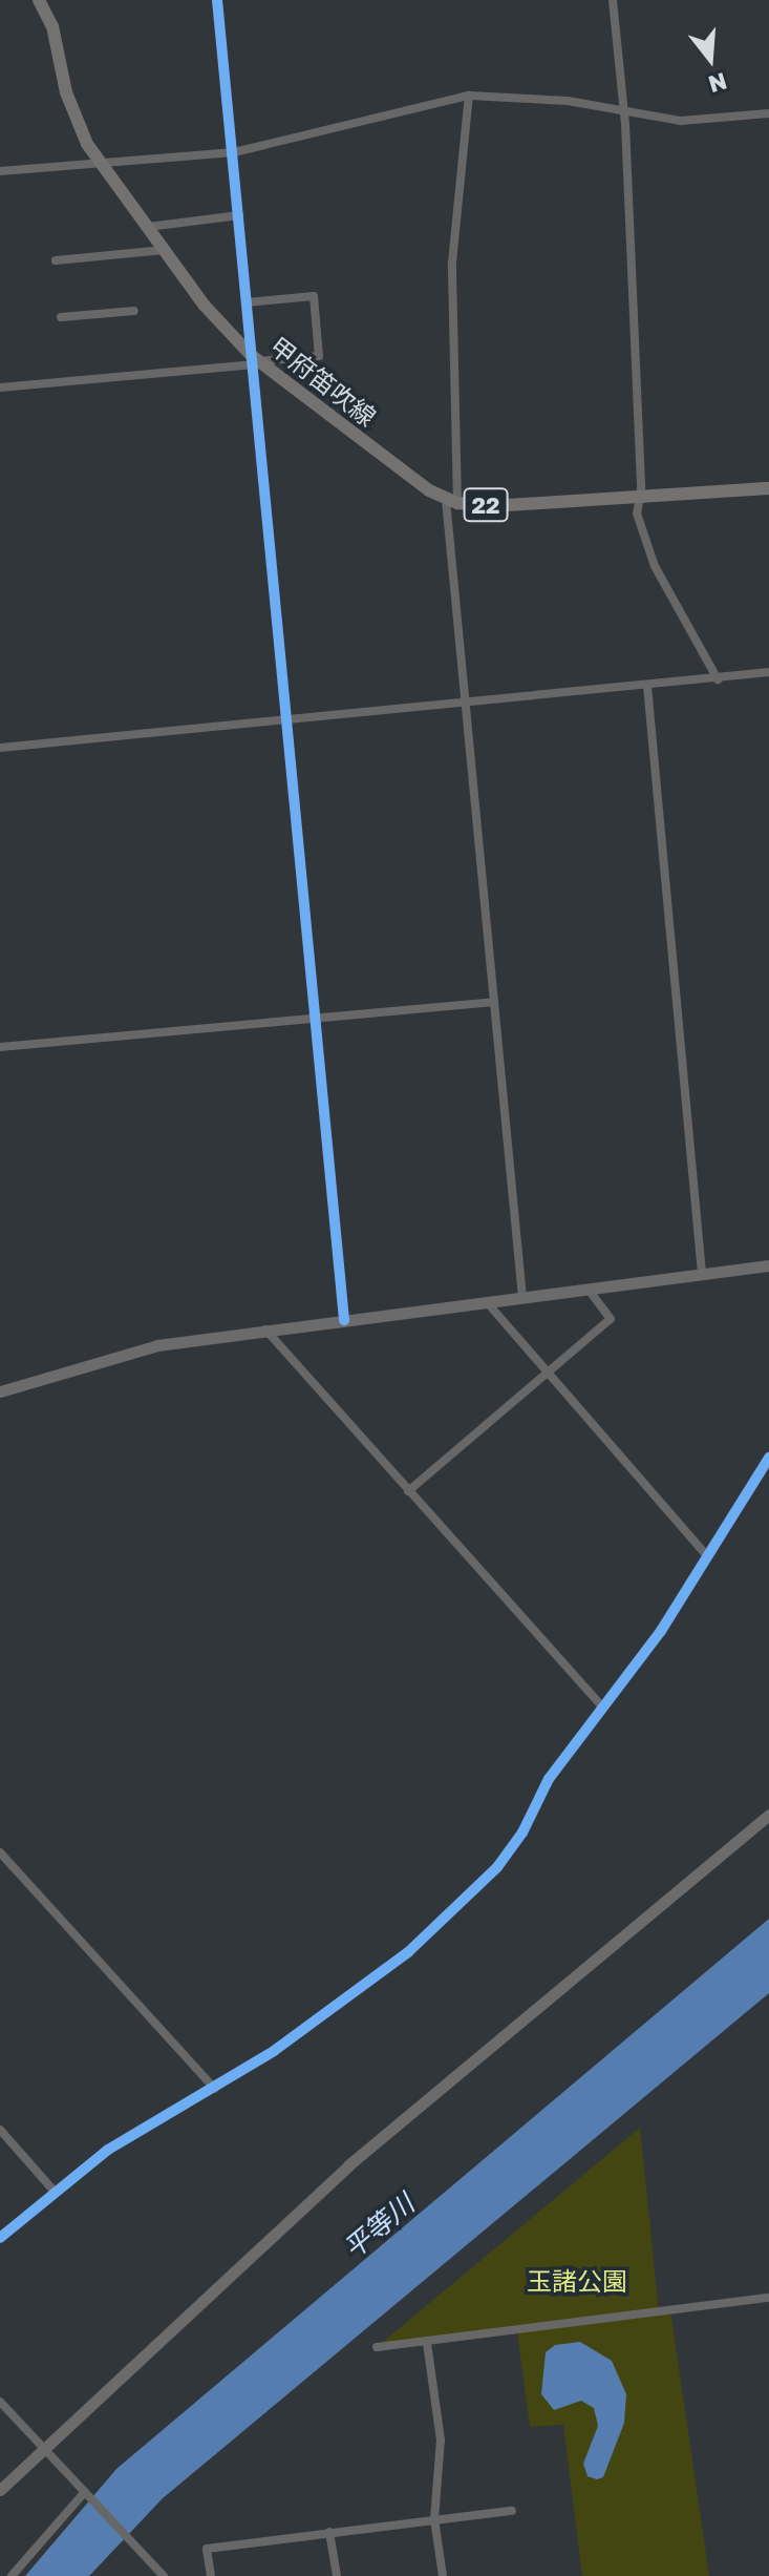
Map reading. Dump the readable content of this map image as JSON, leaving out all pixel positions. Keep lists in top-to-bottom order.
{
  "streets": {
    "main road": ["甲府笛吹線", "22"]
  },
  "crossings": [
    ["甲府笛吹線", "22"]
  ],
  "water": ["平等川"],
  "parks": ["玉諸公園"],
  "north": "bottom"
}
